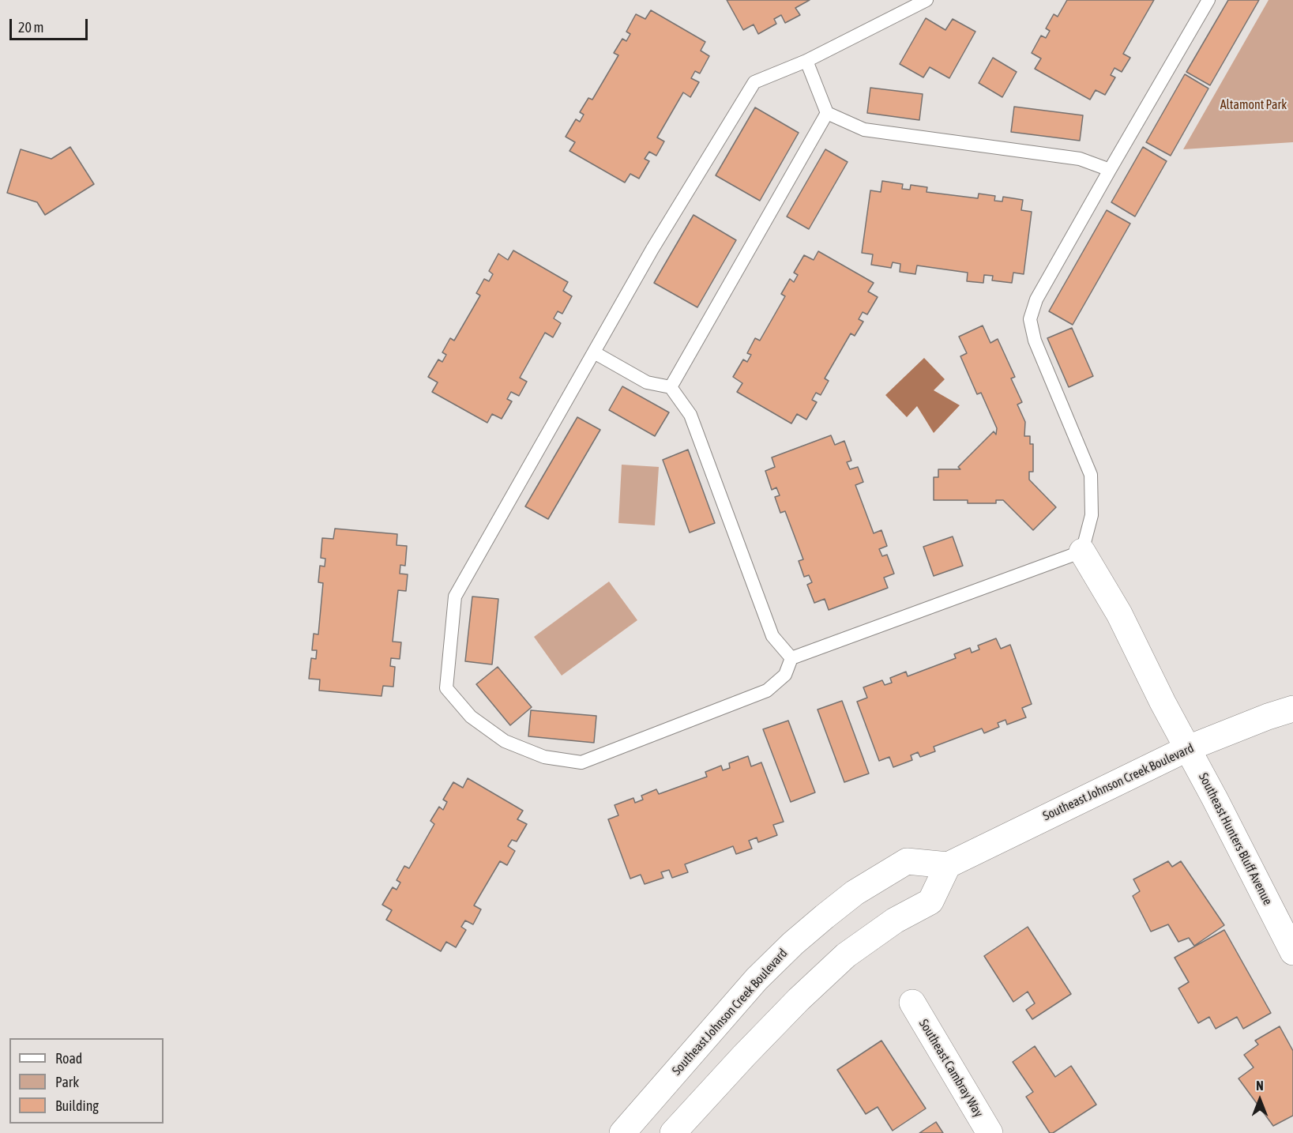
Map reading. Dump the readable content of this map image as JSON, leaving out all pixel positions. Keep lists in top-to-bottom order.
{
  "streets": {
    "street": ["Southeast Johnson Creek Boulevard", "Southeast Hunters Bluff Avenue", "Southeast Cambray Way"]
  },
  "crossings": [
    ["Southeast Johnson Creek Boulevard", "Southeast Hunters Bluff Avenue"]
  ],
  "parks": ["Altamont Park"],
  "legend": ["Road", "Park", "Building"],
  "scale_bar": "20 m",
  "north": "top"
}
